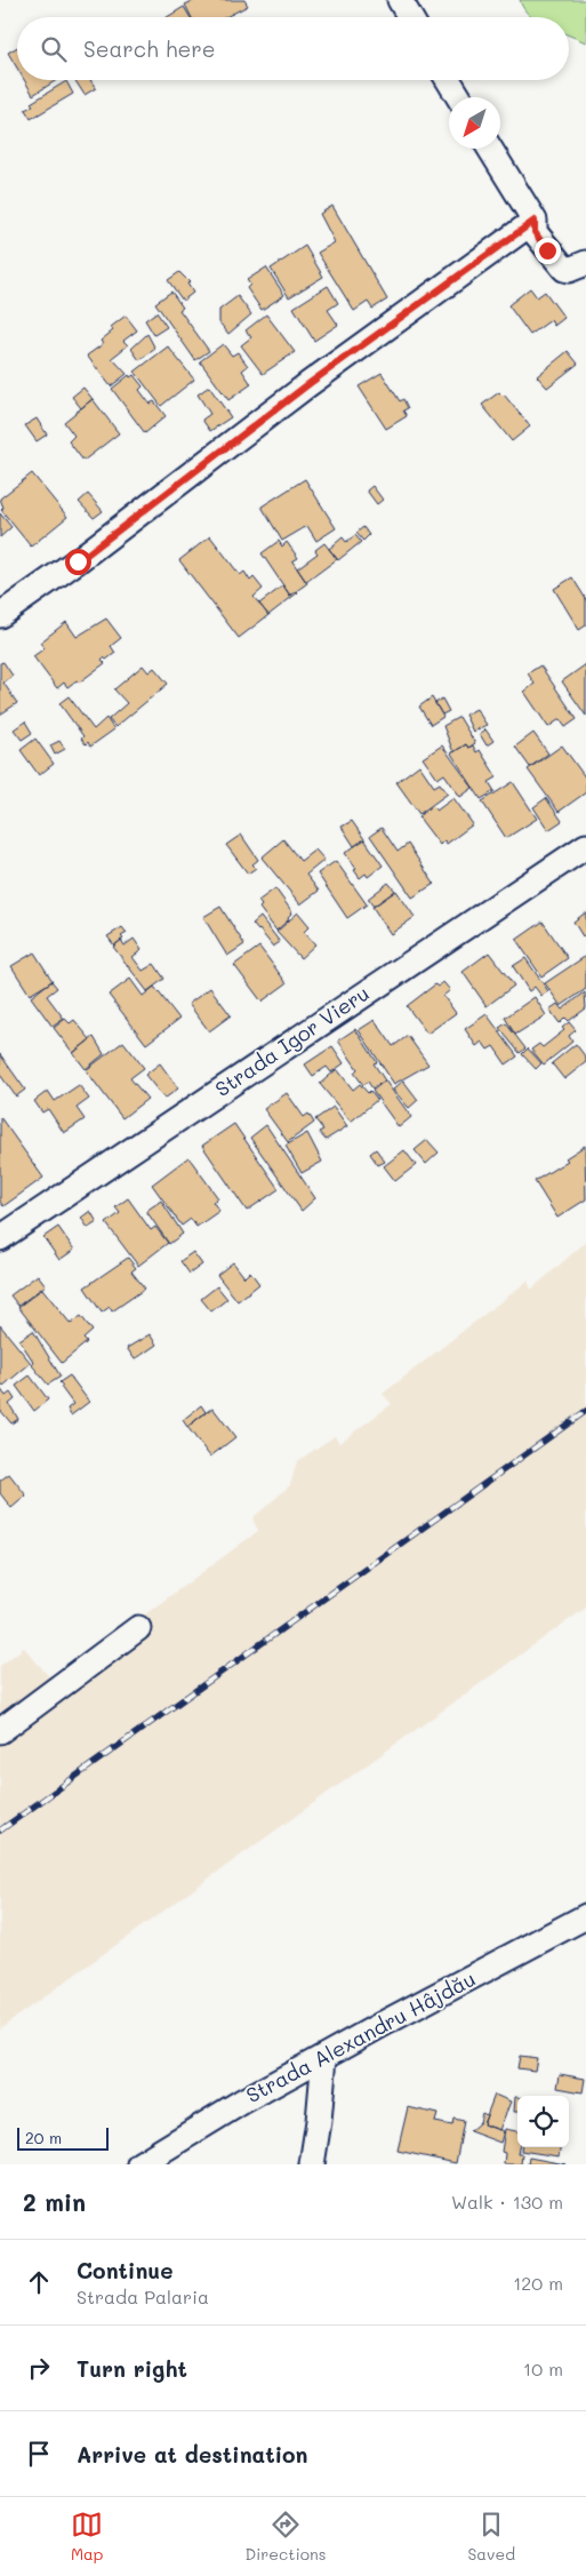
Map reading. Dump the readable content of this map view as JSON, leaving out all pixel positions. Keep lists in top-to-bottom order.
{
  "streets": {
    "street": ["Strada Igor Vieru", "Strada Alexandru Hâjdău"]
  },
  "scale_bar": "20 m",
  "north": "bottom left",
  "page": {
    "search": "Search here",
    "scale": "20 m",
    "heading": ["2 min", "Walk · 130 m"],
    "list": [
      ["Continue", "Strada Palaria", "120 m"],
      ["Turn right", "10 m"],
      "Arrive at destination"
    ],
    "nav": ["Map", "Directions", "Saved"]
  }
}
